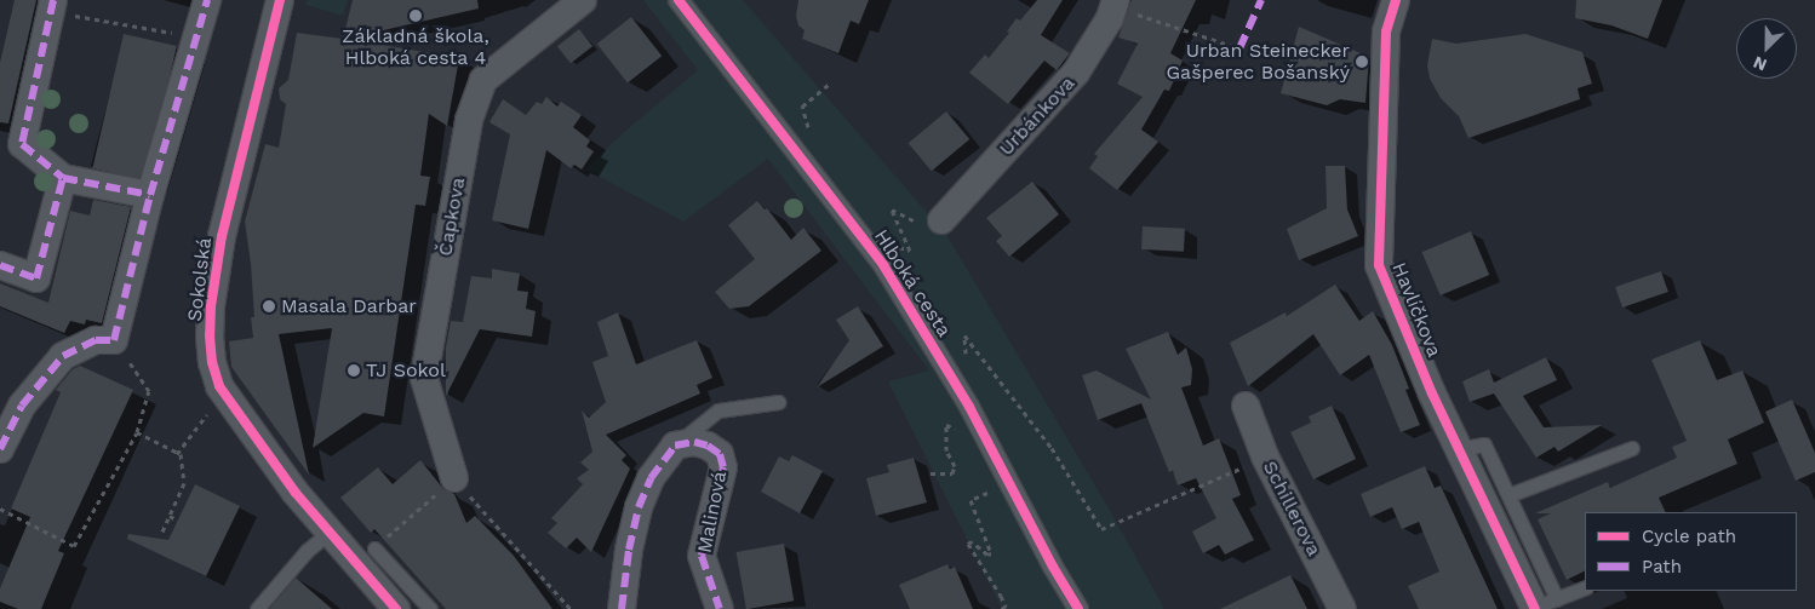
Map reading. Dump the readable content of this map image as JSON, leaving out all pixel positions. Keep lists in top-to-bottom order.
{
  "streets": {
    "street": [
      "Urbánkova",
      "Čapkova",
      "Sokolská",
      "Hlboká cesta",
      "Havlíčkova",
      "Schillerova",
      "Malinová"
    ]
  },
  "places": [
    "Základná škola, Hlboká cesta 4",
    "Urban Steinecker Gašperec Bošanský",
    "Masala Darbar",
    "TJ Sokol"
  ],
  "legend": ["Cycle path", "Path"],
  "north": "bottom left"
}
